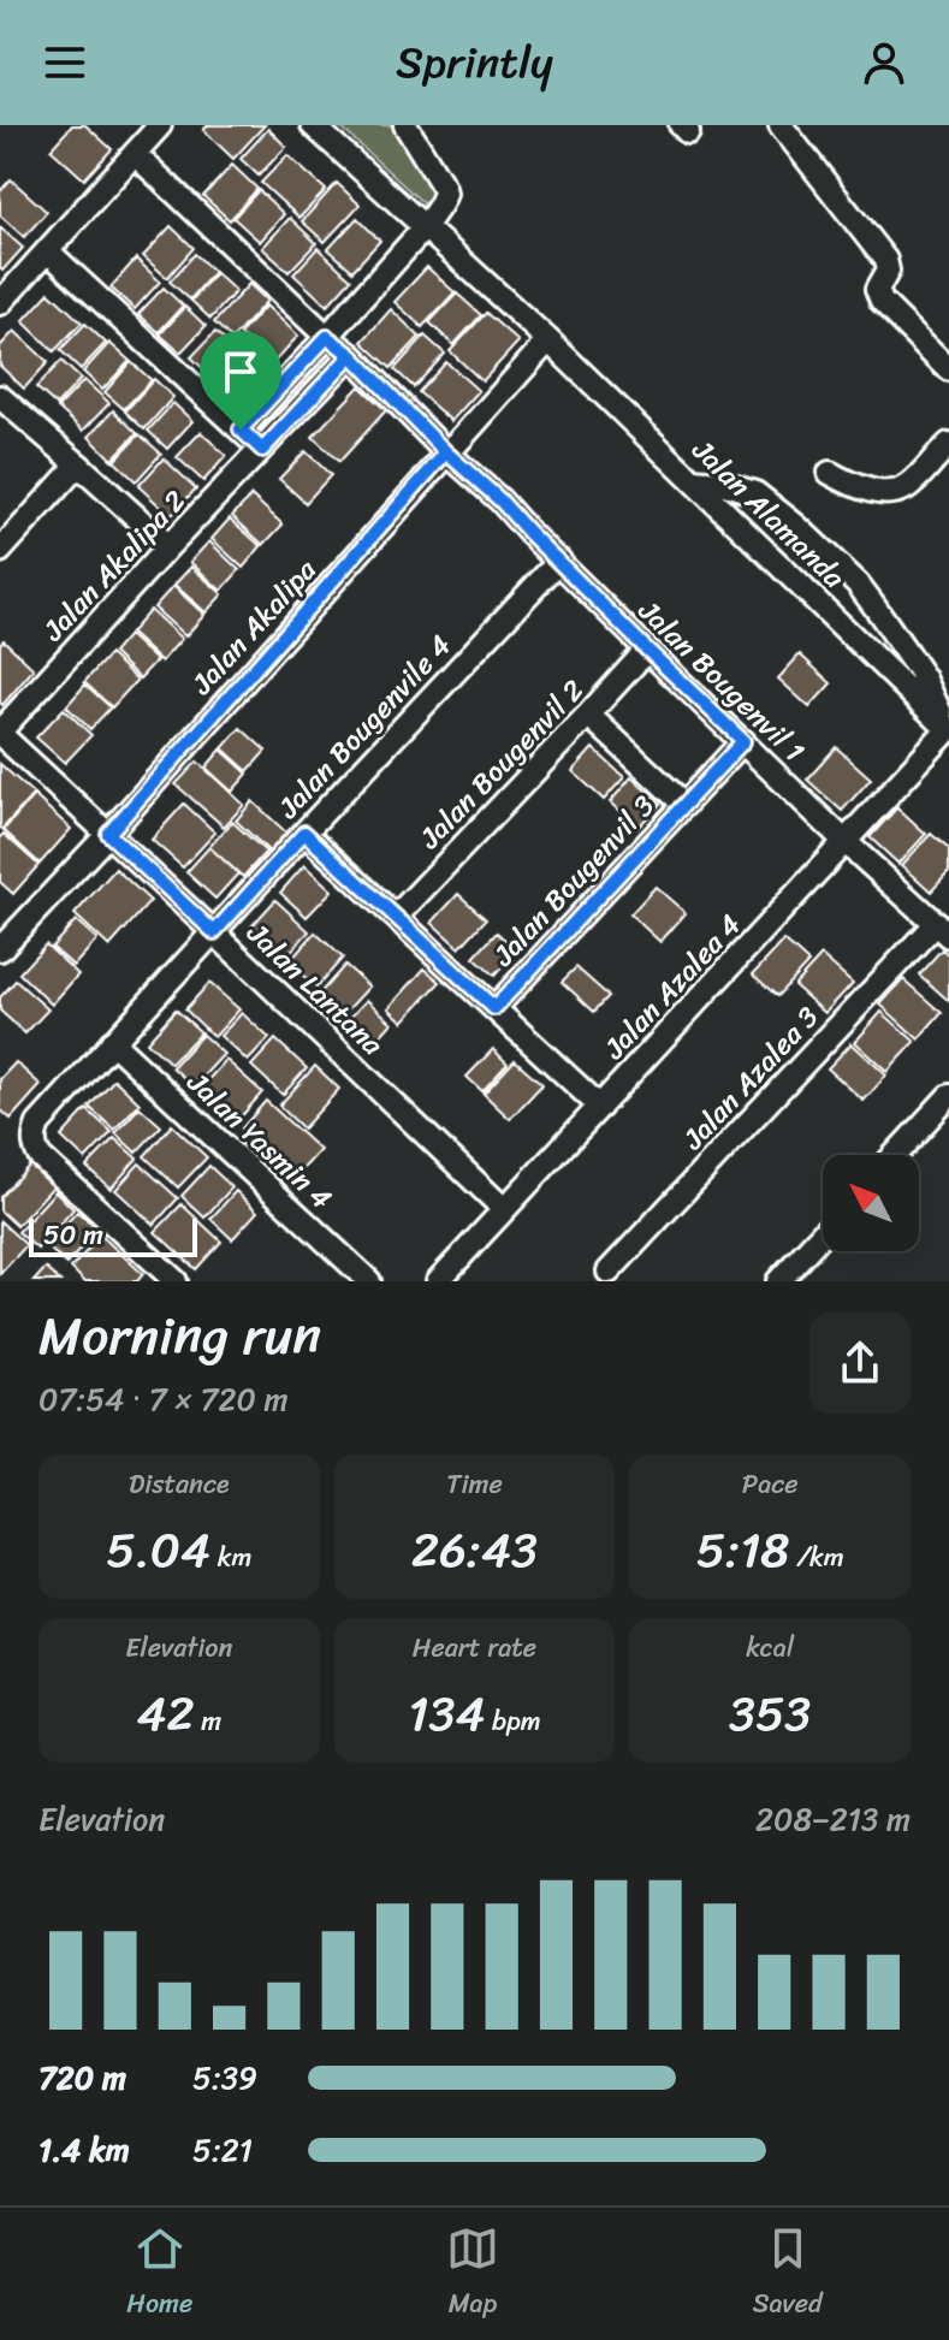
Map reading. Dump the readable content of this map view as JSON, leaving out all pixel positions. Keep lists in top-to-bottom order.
{
  "streets": {
    "street": [
      "Jalan Alamanda",
      "Jalan Akalipa 2",
      "Jalan Akalipa",
      "Jalan Bougenvil 1",
      "Jalan Bougenvile 4",
      "Jalan Bougenvil 2",
      "Jalan Bougenvil 3",
      "Jalan Azalea 4",
      "Jalan Lantana",
      "Jalan Azalea 3",
      "Jalan Yasmin 4"
    ]
  },
  "crossings": [
    ["Jalan Alamanda", "Jalan Akalipa"],
    ["Jalan Alamanda", "Jalan Azalea 4"],
    ["Jalan Akalipa 2", "Jalan Bougenvil 1"],
    ["Jalan Akalipa 2", "Jalan Lantana"],
    ["Jalan Akalipa", "Jalan Bougenvil 1"],
    ["Jalan Akalipa", "Jalan Lantana"],
    ["Jalan Bougenvil 1", "Jalan Bougenvile 4"],
    ["Jalan Bougenvil 1", "Jalan Bougenvil 2"],
    ["Jalan Bougenvil 1", "Jalan Azalea 4"],
    ["Jalan Bougenvil 1", "Jalan Azalea 3"],
    ["Jalan Bougenvile 4", "Jalan Lantana"],
    ["Jalan Bougenvile 4", "Jalan Yasmin 4"],
    ["Jalan Bougenvil 2", "Jalan Bougenvil 3"],
    ["Jalan Azalea 4", "Jalan Lantana"]
  ],
  "scale_bar": "50 m",
  "north": "top left",
  "page": {
    "header": "Sprintly",
    "scale": "50 m",
    "heading": ["Morning run", "07:54 · 7 × 720 m"],
    "stats": [
      ["Distance", "5.04 km"],
      ["Time", "26:43"],
      ["Pace", "5:18 /km"],
      ["Elevation", "42 m"],
      ["Heart rate", "134 bpm"],
      ["kcal", "353"]
    ],
    "chart": ["Elevation", "208–213 m"],
    "list": [
      {
        "name": "720 m",
        "note": "5:39"
      },
      {
        "name": "1.4 km",
        "note": "5:21"
      }
    ],
    "tabs": ["Home", "Map", "Saved"]
  }
}
